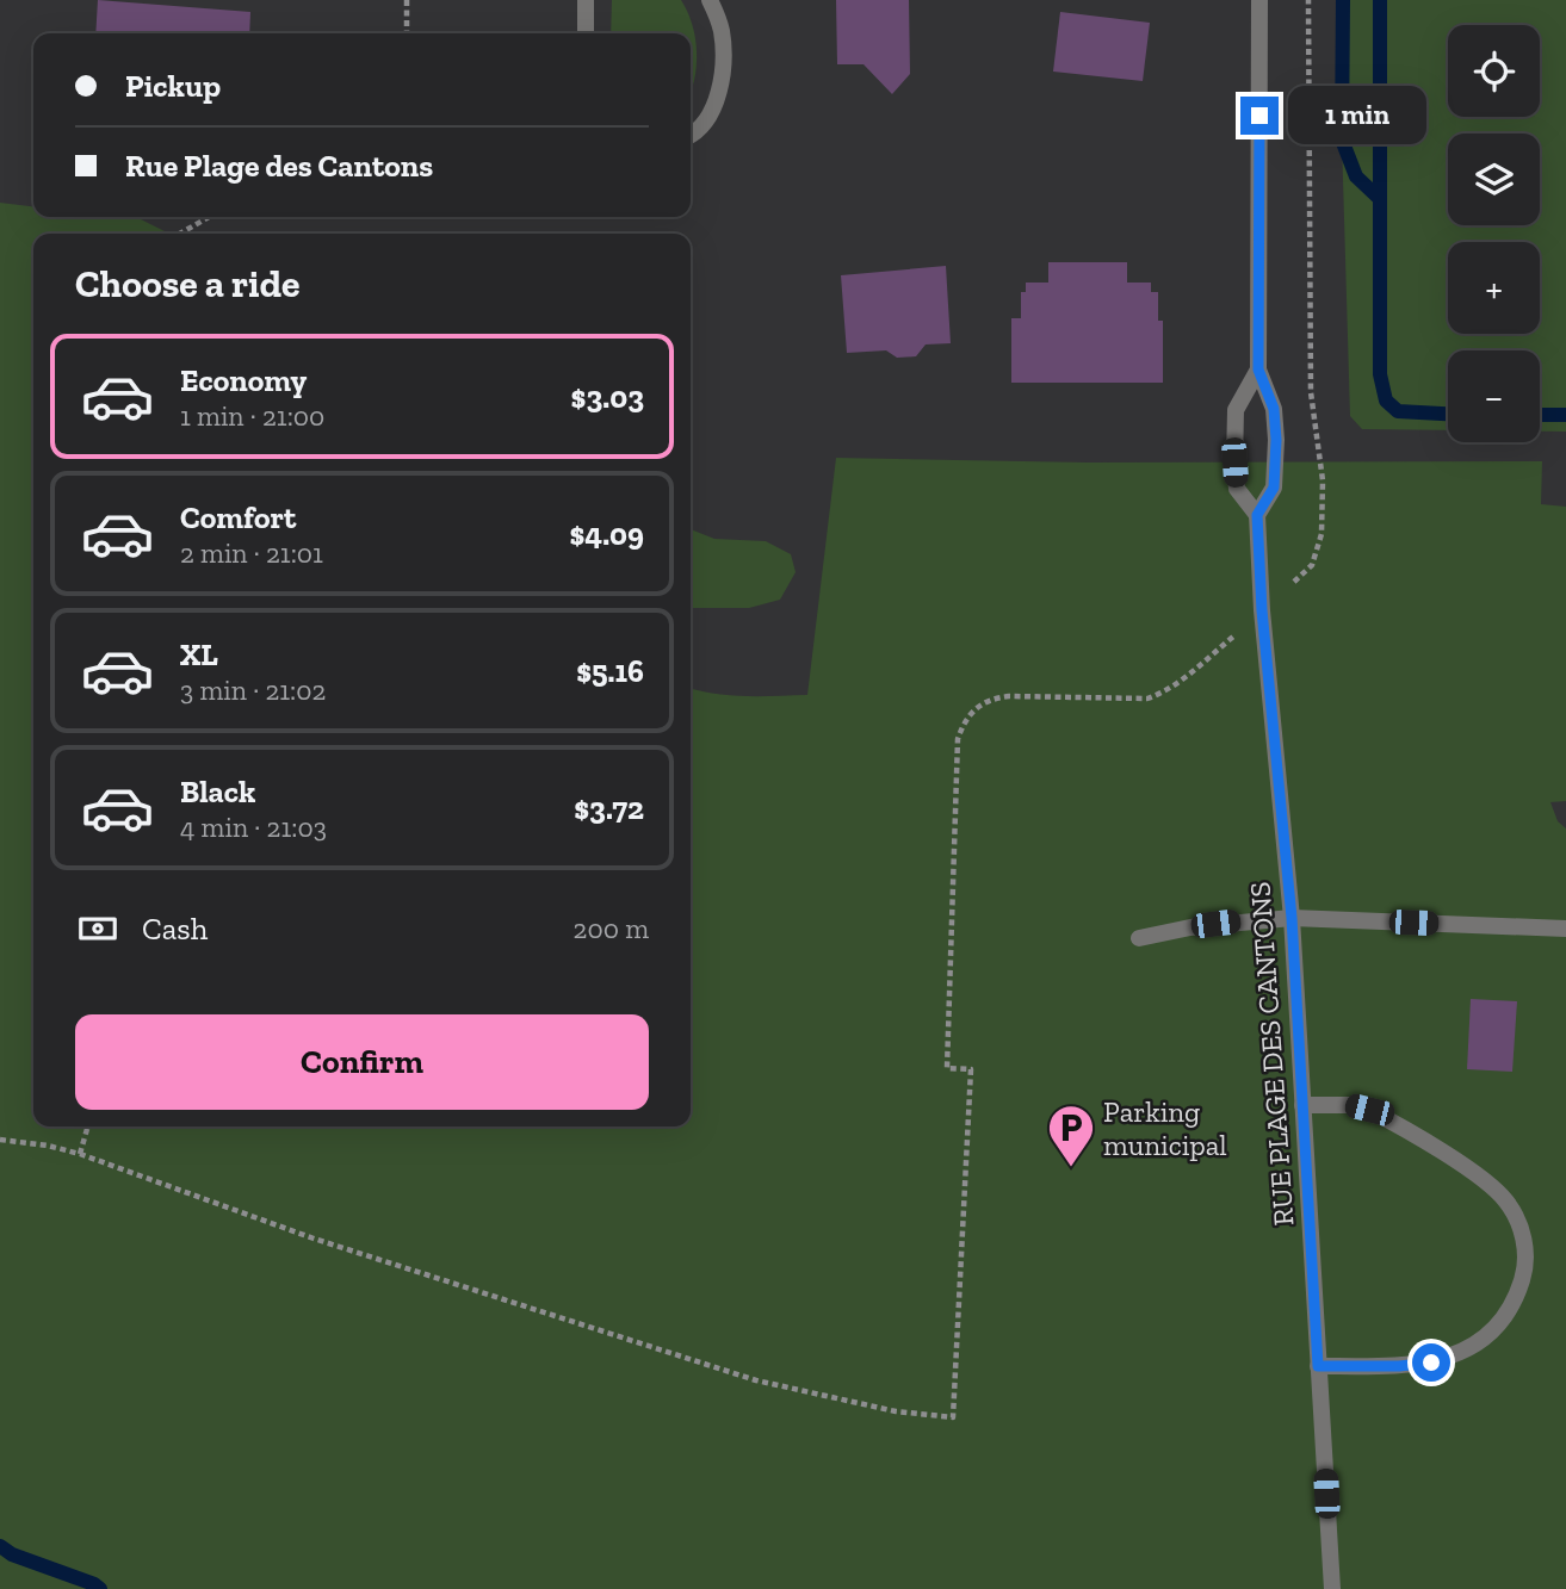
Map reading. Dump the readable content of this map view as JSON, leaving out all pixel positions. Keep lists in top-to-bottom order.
{
  "streets": {
    "street": ["RUE PLAGE DES CANTONS"]
  },
  "places": {
    "parking": ["Parking municipal"]
  },
  "page": {
    "map_buttons": ["+", "−"],
    "banner": ["Pickup", "Rue Plage des Cantons"],
    "bubble": "1 min",
    "heading": "Choose a ride",
    "list": [
      {
        "name": "Economy",
        "note": "1 min · 21:00",
        "value": "$3.03"
      },
      {
        "name": "Comfort",
        "note": "2 min · 21:01",
        "value": "$4.09"
      },
      {
        "name": "XL",
        "note": "3 min · 21:02",
        "value": "$5.16"
      },
      {
        "name": "Black",
        "note": "4 min · 21:03",
        "value": "$3.72"
      }
    ],
    "pay": ["Cash", "200 m"],
    "buttons": "Confirm"
  }
}
